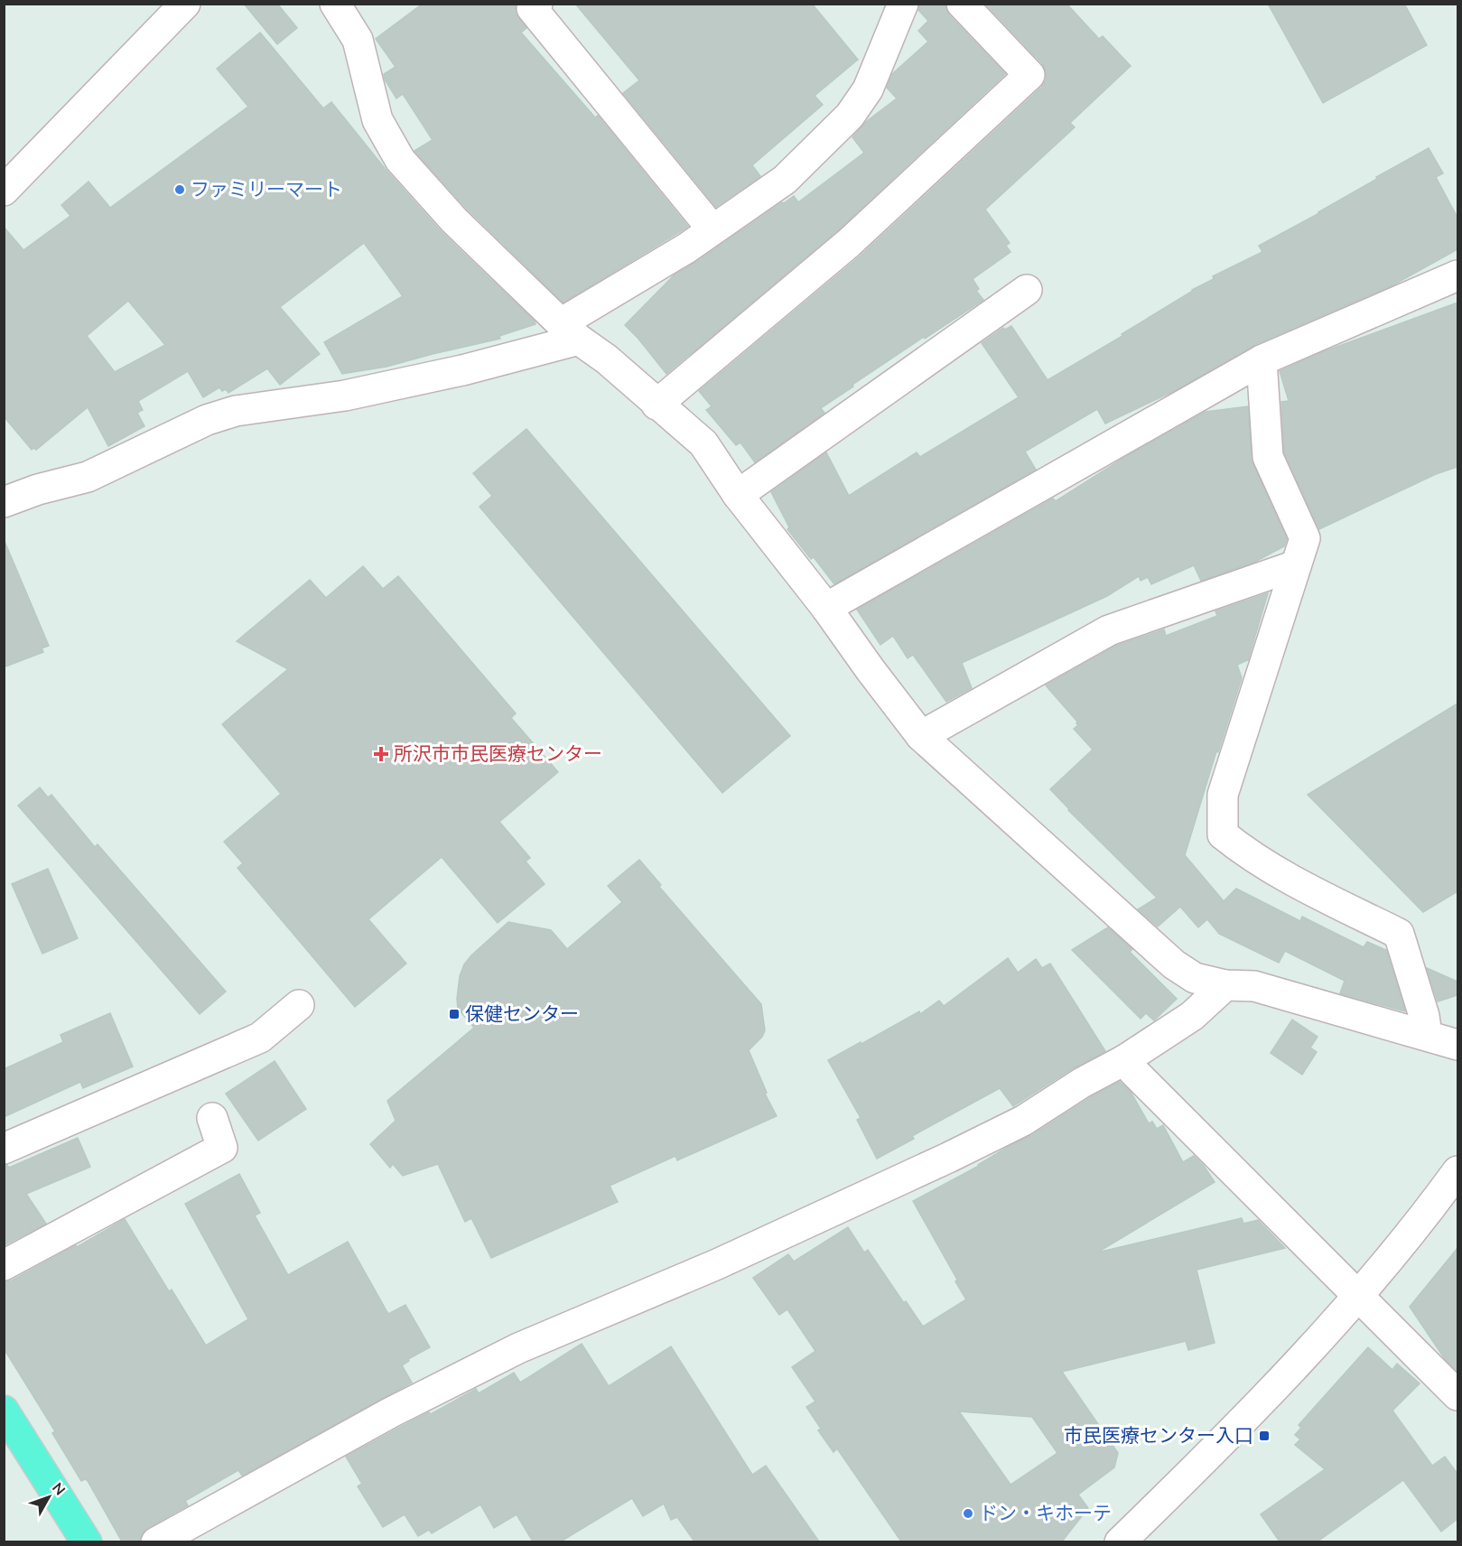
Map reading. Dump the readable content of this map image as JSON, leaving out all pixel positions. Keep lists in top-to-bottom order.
{
  "places": {
    "other": ["ファミリーマート", "ドン・キホーテ"],
    "health": ["所沢市市民医療センター"],
    "transit": ["保健センター", "市民医療センター入口"]
  },
  "north": "top right"
}
